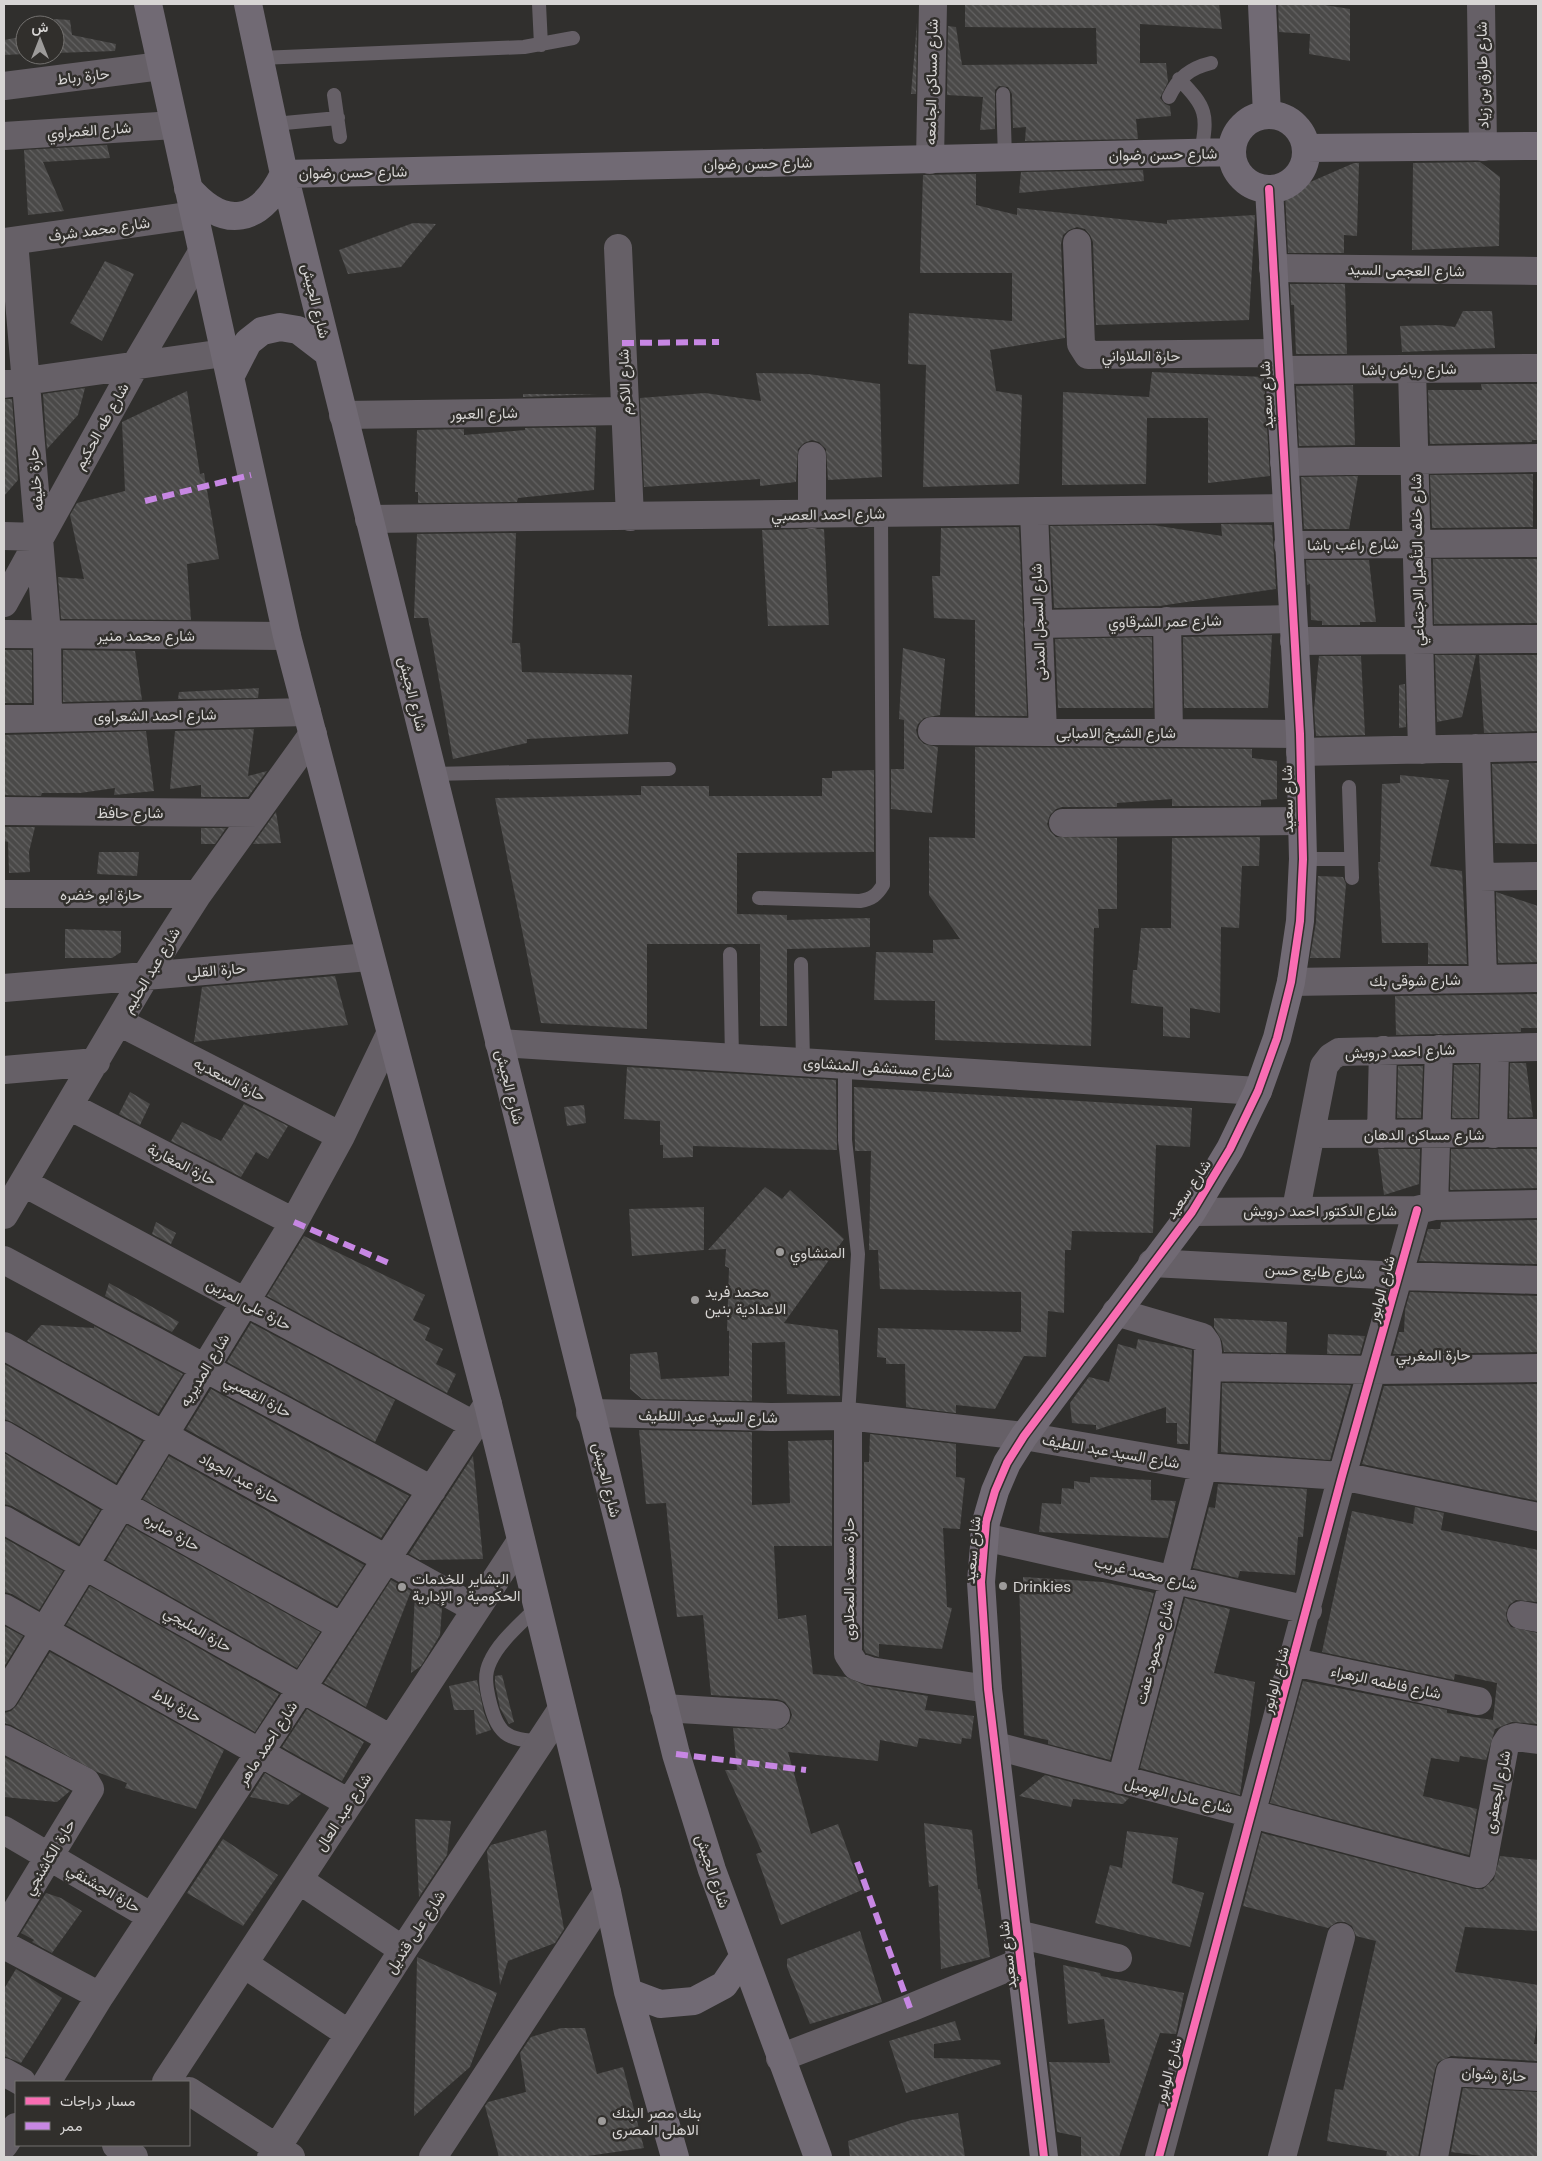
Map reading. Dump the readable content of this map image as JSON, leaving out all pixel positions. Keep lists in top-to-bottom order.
{
  "streets": {
    "main road": ["شارع حسن رضوان", "شارع الجيش", "شارع سعيد"],
    "street": [
      "شارع طارق بن زياد",
      "حارة رباط",
      "شارع مساكن الجامعه",
      "شارع الغمراوي",
      "شارع محمد شرف",
      "شارع العجمى السيد",
      "حارة الملاواني",
      "شارع رياض باشا",
      "شارع الاكرم",
      "شارع العبور",
      "شارع طه الحكيم",
      "حارة خليفه",
      "شارع احمد العصبي",
      "شارع راغب باشا",
      "شارع خلف التأهيل الاجتماعي",
      "شارع عمر الشرقاوي",
      "شارع السجل المدنى",
      "شارع محمد منير",
      "شارع احمد الشعراوى",
      "شارع الشيخ الامبابى",
      "شارع حافظ",
      "حارة ابو خضره",
      "شارع عبد الحليم",
      "حارة القلى",
      "شارع شوقى بك",
      "شارع احمد درويش",
      "شارع مستشفى المنشاوى",
      "حارة السعديه",
      "شارع مساكن الدهان",
      "حارة المغاربة",
      "شارع الدكتور احمد درويش",
      "شارع طايع حسن",
      "شارع الوابور",
      "حارة على المزين",
      "حارة المغربي",
      "شارع المديريه",
      "حارة القصبي",
      "شارع السيد عبد اللطيف",
      "حارة عبد الجواد",
      "حارة صابره",
      "شارع محمد غريب",
      "حارة مسعد المحلاوى",
      "حارة المليجي",
      "شارع محمود عفت",
      "شارع فاطمه الزهراء",
      "حارة بلاط",
      "شارع احمد ماهر",
      "شارع الجعفرى",
      "شارع عادل الهرميل",
      "شارع عبد العال",
      "حارة الكاشنجي",
      "حارة الجشنقي",
      "شارع على قنديل",
      "حارة رشوان"
    ]
  },
  "crossings": [
    ["شارع مساكن الجامعه", "شارع حسن رضوان"],
    ["شارع حسن رضوان", "شارع الجيش"],
    ["شارع حسن رضوان", "شارع سعيد"],
    ["شارع محمد شرف", "حارة خليفه"],
    ["شارع العجمى السيد", "شارع سعيد"],
    ["شارع الجيش", "شارع العبور"],
    ["شارع الجيش", "شارع احمد العصبي"],
    ["شارع الجيش", "شارع مستشفى المنشاوى"],
    ["شارع الجيش", "شارع السيد عبد اللطيف"],
    ["حارة الملاواني", "شارع رياض باشا"],
    ["حارة الملاواني", "شارع سعيد"],
    ["شارع رياض باشا", "شارع سعيد"],
    ["شارع رياض باشا", "شارع خلف التأهيل الاجتماعي"],
    ["شارع الاكرم", "شارع العبور"],
    ["شارع الاكرم", "شارع احمد العصبي"],
    ["شارع سعيد", "شارع احمد العصبي"],
    ["شارع سعيد", "شارع راغب باشا"],
    ["شارع سعيد", "شارع عمر الشرقاوي"],
    ["شارع سعيد", "شارع الشيخ الامبابى"],
    ["شارع سعيد", "شارع شوقى بك"],
    ["شارع سعيد", "شارع مستشفى المنشاوى"],
    ["شارع سعيد", "شارع الدكتور احمد درويش"],
    ["شارع سعيد", "شارع طايع حسن"],
    ["شارع سعيد", "شارع السيد عبد اللطيف"],
    ["شارع سعيد", "شارع محمد غريب"],
    ["شارع سعيد", "حارة مسعد المحلاوى"],
    ["شارع سعيد", "شارع محمود عفت"],
    ["شارع سعيد", "شارع عادل الهرميل"],
    ["شارع طه الحكيم", "حارة خليفه"],
    ["حارة خليفه", "شارع محمد منير"],
    ["حارة خليفه", "شارع احمد الشعراوى"],
    ["شارع احمد العصبي", "شارع السجل المدنى"],
    ["شارع راغب باشا", "شارع خلف التأهيل الاجتماعي"],
    ["شارع خلف التأهيل الاجتماعي", "شارع عمر الشرقاوي"],
    ["شارع خلف التأهيل الاجتماعي", "شارع الشيخ الامبابى"],
    ["شارع عمر الشرقاوي", "شارع السجل المدنى"],
    ["شارع السجل المدنى", "شارع الشيخ الامبابى"],
    ["شارع احمد الشعراوى", "شارع عبد الحليم"],
    ["شارع حافظ", "شارع عبد الحليم"],
    ["حارة ابو خضره", "شارع عبد الحليم"],
    ["شارع عبد الحليم", "حارة القلى"],
    ["شارع عبد الحليم", "حارة السعديه"],
    ["شارع عبد الحليم", "حارة المغاربة"],
    ["شارع عبد الحليم", "حارة على المزين"],
    ["شارع احمد درويش", "شارع مساكن الدهان"],
    ["شارع احمد درويش", "شارع الدكتور احمد درويش"],
    ["شارع احمد درويش", "شارع الوابور"],
    ["حارة السعديه", "شارع المديريه"],
    ["شارع مساكن الدهان", "شارع الوابور"],
    ["حارة المغاربة", "شارع المديريه"],
    ["شارع الدكتور احمد درويش", "شارع الوابور"],
    ["شارع طايع حسن", "شارع الوابور"],
    ["شارع الوابور", "حارة المغربي"],
    ["شارع الوابور", "شارع السيد عبد اللطيف"],
    ["شارع الوابور", "شارع محمد غريب"],
    ["شارع الوابور", "شارع فاطمه الزهراء"],
    ["شارع الوابور", "شارع عادل الهرميل"],
    ["حارة على المزين", "شارع المديريه"],
    ["حارة على المزين", "شارع احمد ماهر"],
    ["حارة المغربي", "شارع محمود عفت"],
    ["شارع المديريه", "حارة القصبي"],
    ["شارع المديريه", "حارة عبد الجواد"],
    ["شارع المديريه", "حارة صابره"],
    ["شارع المديريه", "حارة المليجي"],
    ["شارع المديريه", "حارة بلاط"],
    ["حارة القصبي", "شارع احمد ماهر"],
    ["شارع السيد عبد اللطيف", "حارة مسعد المحلاوى"],
    ["شارع السيد عبد اللطيف", "شارع محمود عفت"],
    ["حارة عبد الجواد", "شارع احمد ماهر"],
    ["حارة عبد الجواد", "شارع عبد العال"],
    ["حارة صابره", "شارع احمد ماهر"],
    ["شارع محمد غريب", "شارع محمود عفت"],
    ["حارة المليجي", "شارع احمد ماهر"],
    ["حارة المليجي", "شارع عبد العال"],
    ["شارع محمود عفت", "شارع عادل الهرميل"],
    ["حارة بلاط", "شارع احمد ماهر"],
    ["حارة بلاط", "شارع عبد العال"],
    ["شارع احمد ماهر", "حارة الجشنقي"],
    ["شارع الجعفرى", "شارع عادل الهرميل"],
    ["حارة الكاشنجي", "حارة الجشنقي"]
  ],
  "places": [
    "المنشاوي",
    "محمد فريد الاعدادية بنين",
    "Drinkies",
    "البشاير للخدمات الحكومية و الإدارية",
    "بنك مصر البنك الاهلى المصرى"
  ],
  "legend": ["مسار دراجات", "ممر"],
  "north": "top"
}
